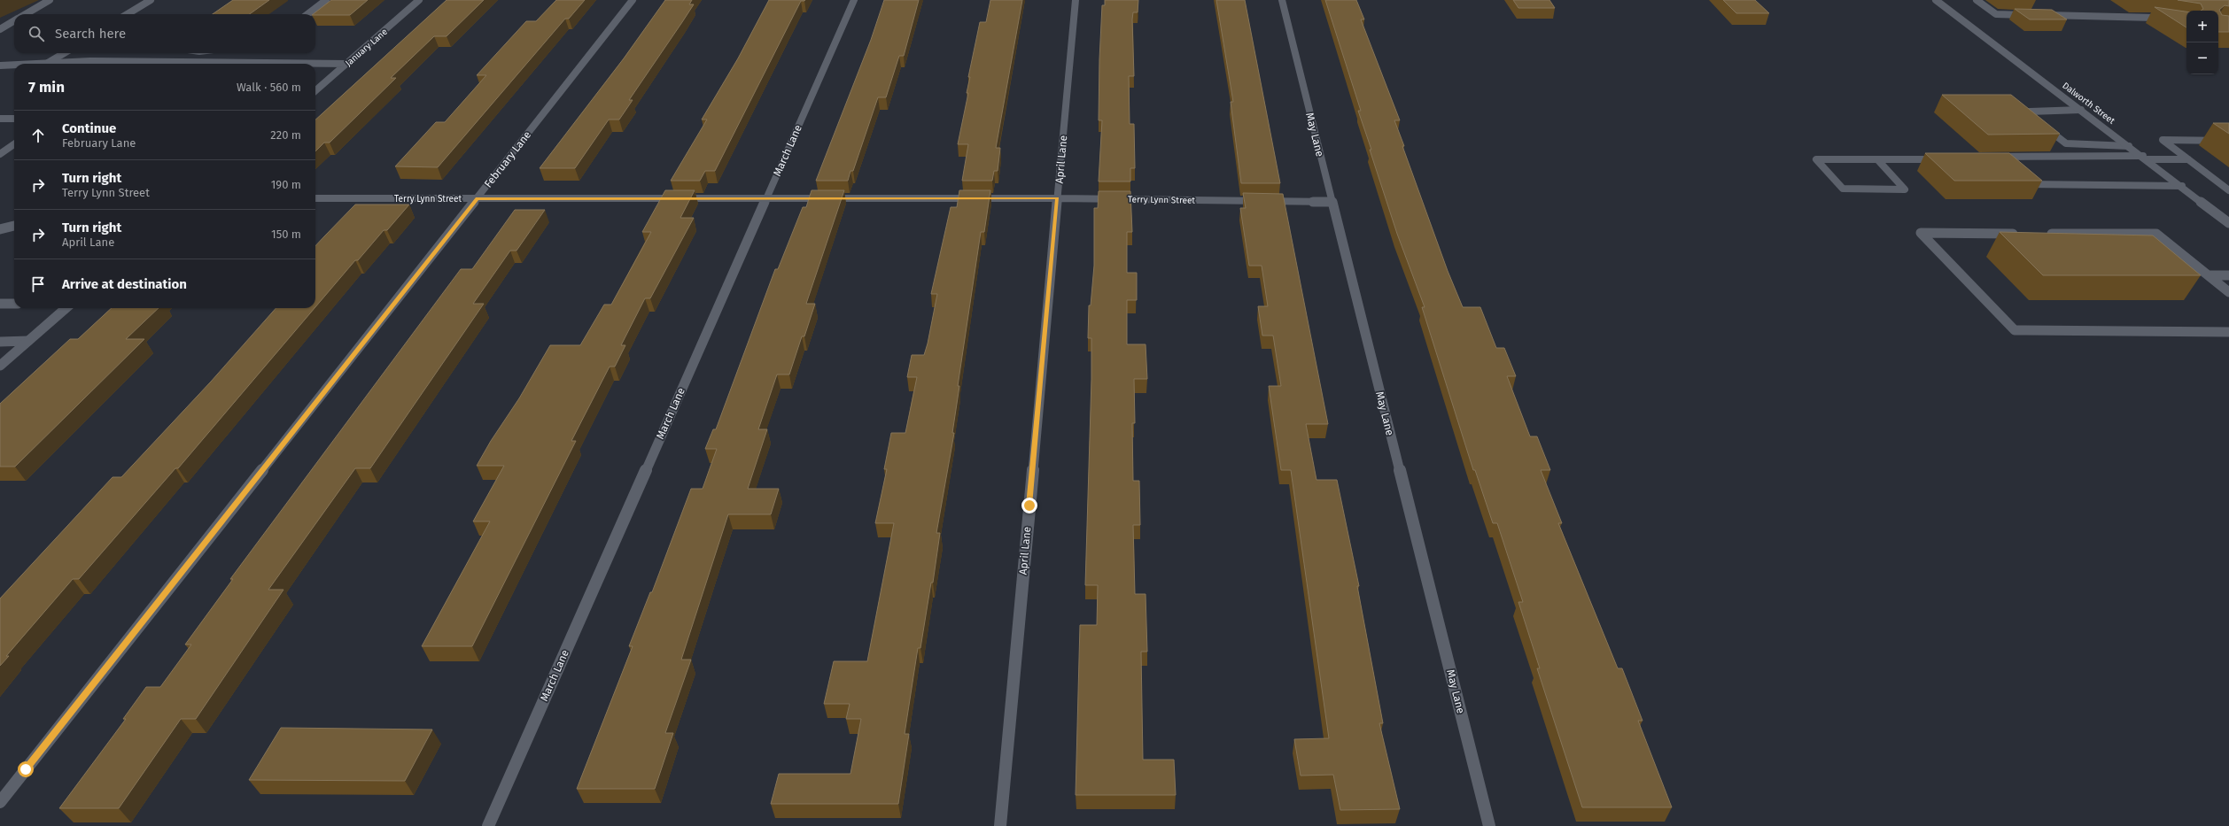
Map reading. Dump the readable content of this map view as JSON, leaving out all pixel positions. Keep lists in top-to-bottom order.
{
  "streets": {
    "street": [
      "January Lane",
      "Dalworth Street",
      "May Lane",
      "March Lane",
      "February Lane",
      "April Lane",
      "Terry Lynn Street"
    ]
  },
  "crossings": [
    ["May Lane", "Terry Lynn Street"],
    ["March Lane", "Terry Lynn Street"],
    ["February Lane", "Terry Lynn Street"],
    ["April Lane", "Terry Lynn Street"]
  ],
  "page": {
    "map_buttons": ["+", "−"],
    "search": "Search here",
    "heading": ["7 min", "Walk · 560 m"],
    "list": [
      ["Continue", "February Lane", "220 m"],
      ["Turn right", "Terry Lynn Street", "190 m"],
      ["Turn right", "April Lane", "150 m"],
      "Arrive at destination"
    ]
  }
}
